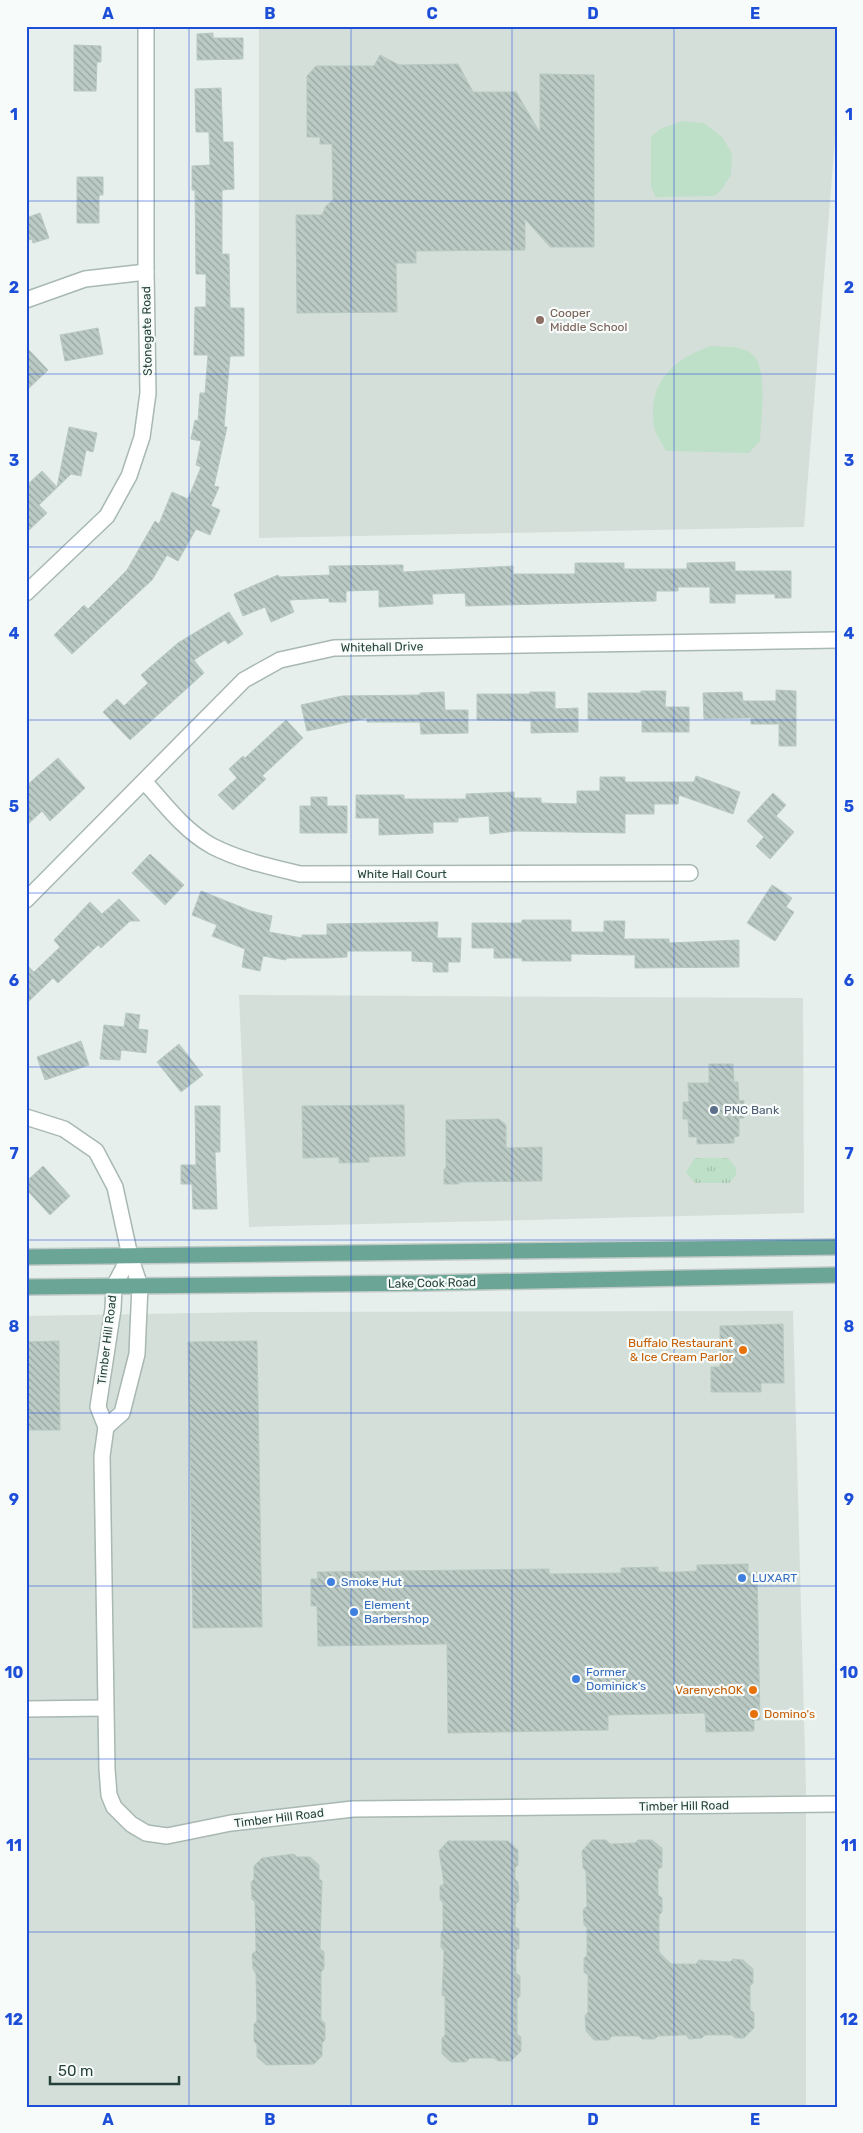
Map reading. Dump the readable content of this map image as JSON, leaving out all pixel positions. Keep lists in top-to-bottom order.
{
  "streets": {
    "main road": ["Lake Cook Road"],
    "street": [
      "Stonegate Road",
      "Whitehall Drive",
      "White Hall Court",
      "Timber Hill Road"
    ]
  },
  "crossings": [
    ["Whitehall Drive", "White Hall Court"],
    ["Lake Cook Road", "Timber Hill Road"]
  ],
  "places": [
    "Cooper Middle School",
    "PNC Bank",
    "Buffalo Restaurant & Ice Cream Parlor",
    "LUXART",
    "Smoke Hut",
    "Element Barbershop",
    "Former Dominick's",
    "VarenychOK",
    "Domino's"
  ],
  "scale_bar": "50 m",
  "grid": {
    "columns": [
      "A",
      "B",
      "C",
      "D",
      "E"
    ],
    "rows": [
      "1",
      "2",
      "3",
      "4",
      "5",
      "6",
      "7",
      "8",
      "9",
      "10",
      "11",
      "12"
    ]
  }
}
